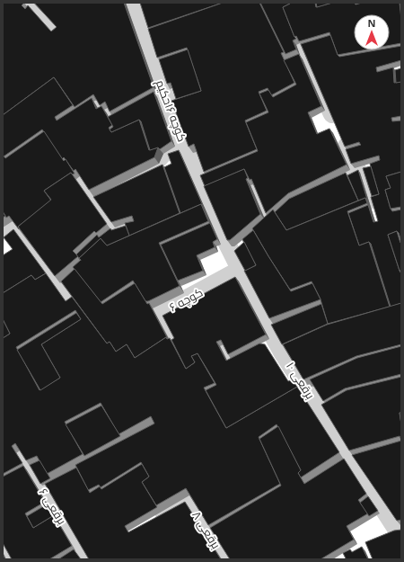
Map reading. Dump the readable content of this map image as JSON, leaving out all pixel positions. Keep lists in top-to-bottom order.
{
  "streets": {
    "street": [
      "کوچه ۱۶حکیم",
      "کوچه ۶",
      "برقعی ۱۰",
      "برقعی ۶",
      "برقعی ۸"
    ]
  },
  "crossings": [
    ["کوچه ۱۶حکیم", "برقعی ۱۰"],
    ["کوچه ۶", "برقعی ۱۰"]
  ],
  "north": "top"
}
